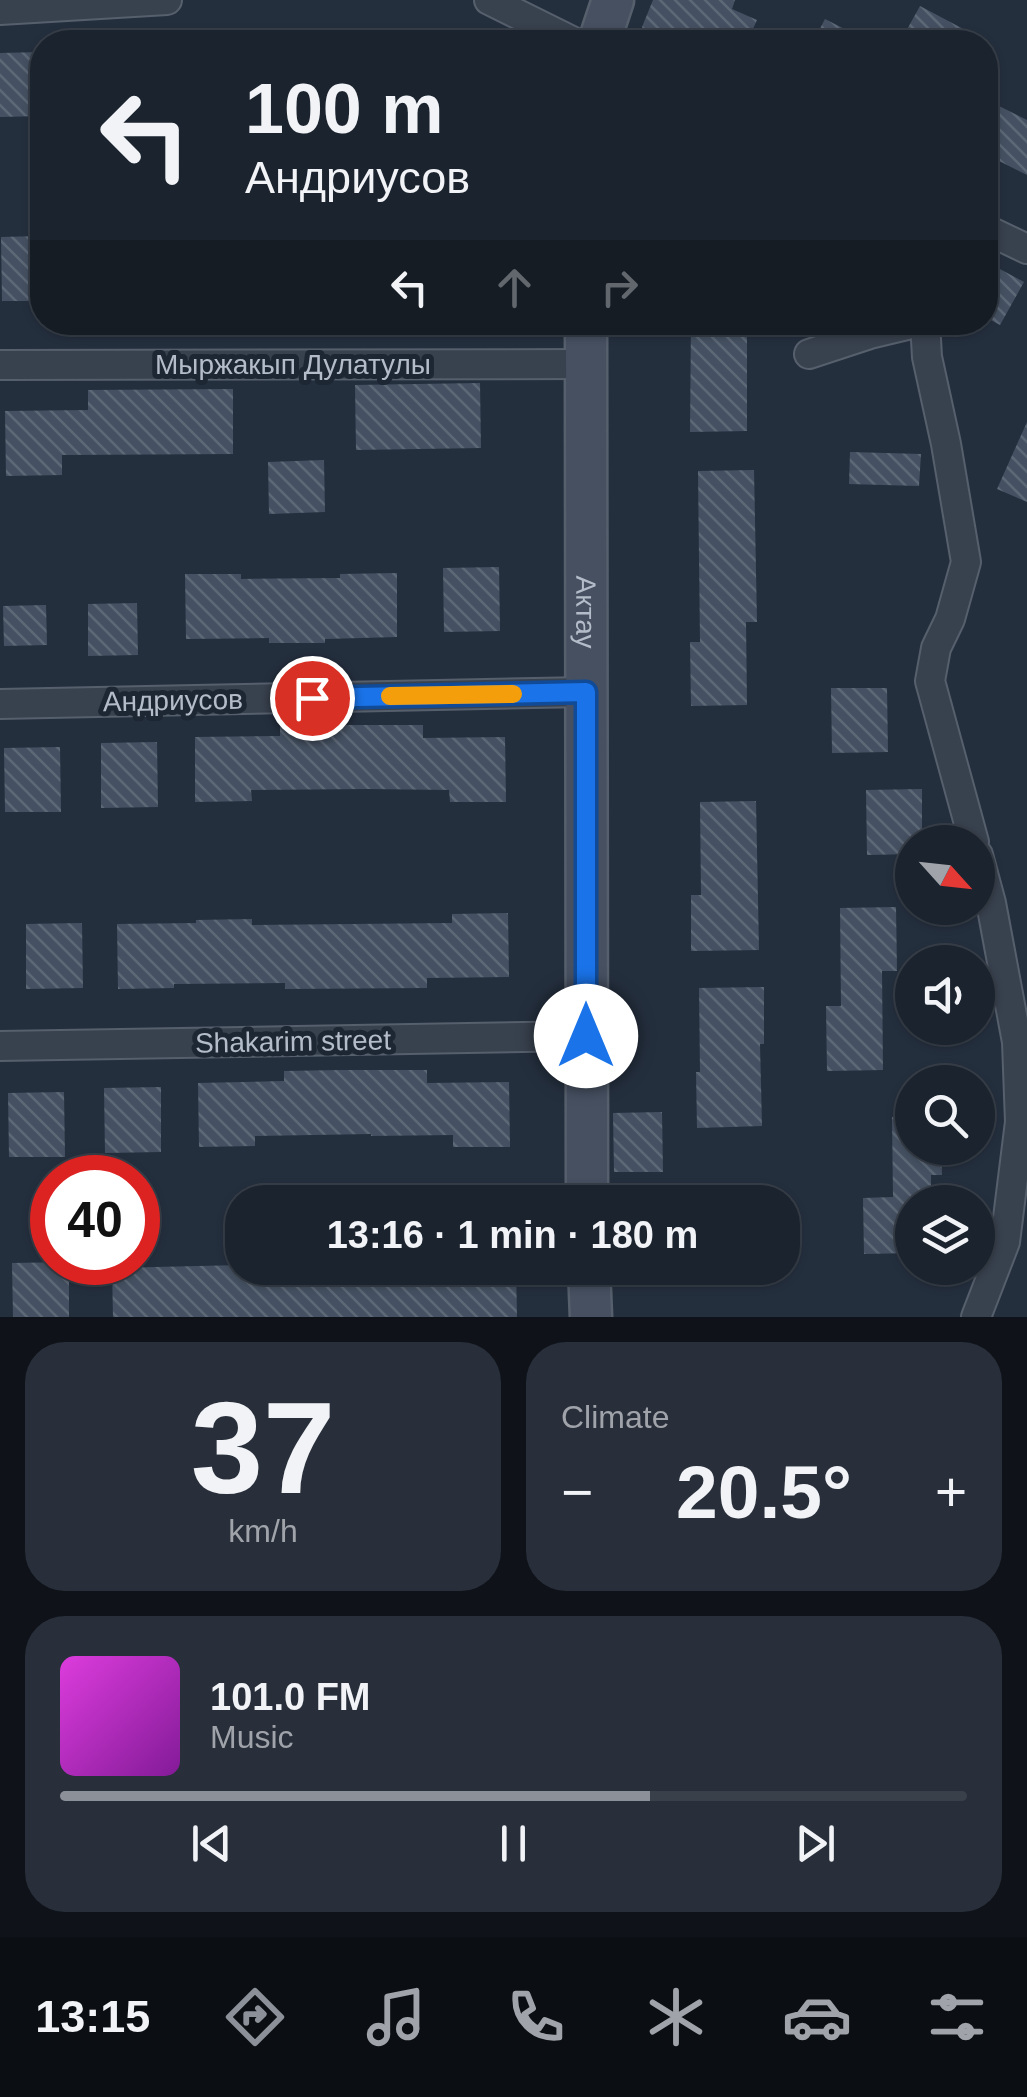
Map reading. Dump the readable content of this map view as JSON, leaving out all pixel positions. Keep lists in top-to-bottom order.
{
  "streets": {
    "street": [
      "Мыржакып Дулатулы",
      "Актау",
      "Андриусов",
      "Shakarim street"
    ]
  },
  "crossings": [
    ["Мыржакып Дулатулы", "Актау"],
    ["Актау", "Андриусов"],
    ["Актау", "Shakarim street"]
  ],
  "north": "bottom right",
  "page": {
    "turn": ["100 m", "Андриусов"],
    "limit": "40",
    "trip": "13:16 · 1 min · 180 m",
    "tile": [
      ["37", "km/h"],
      "Climate"
    ],
    "heat": ["−", "20.5°", "+"],
    "song": ["101.0 FM", "Music"],
    "tabs": "13:15"
  }
}
